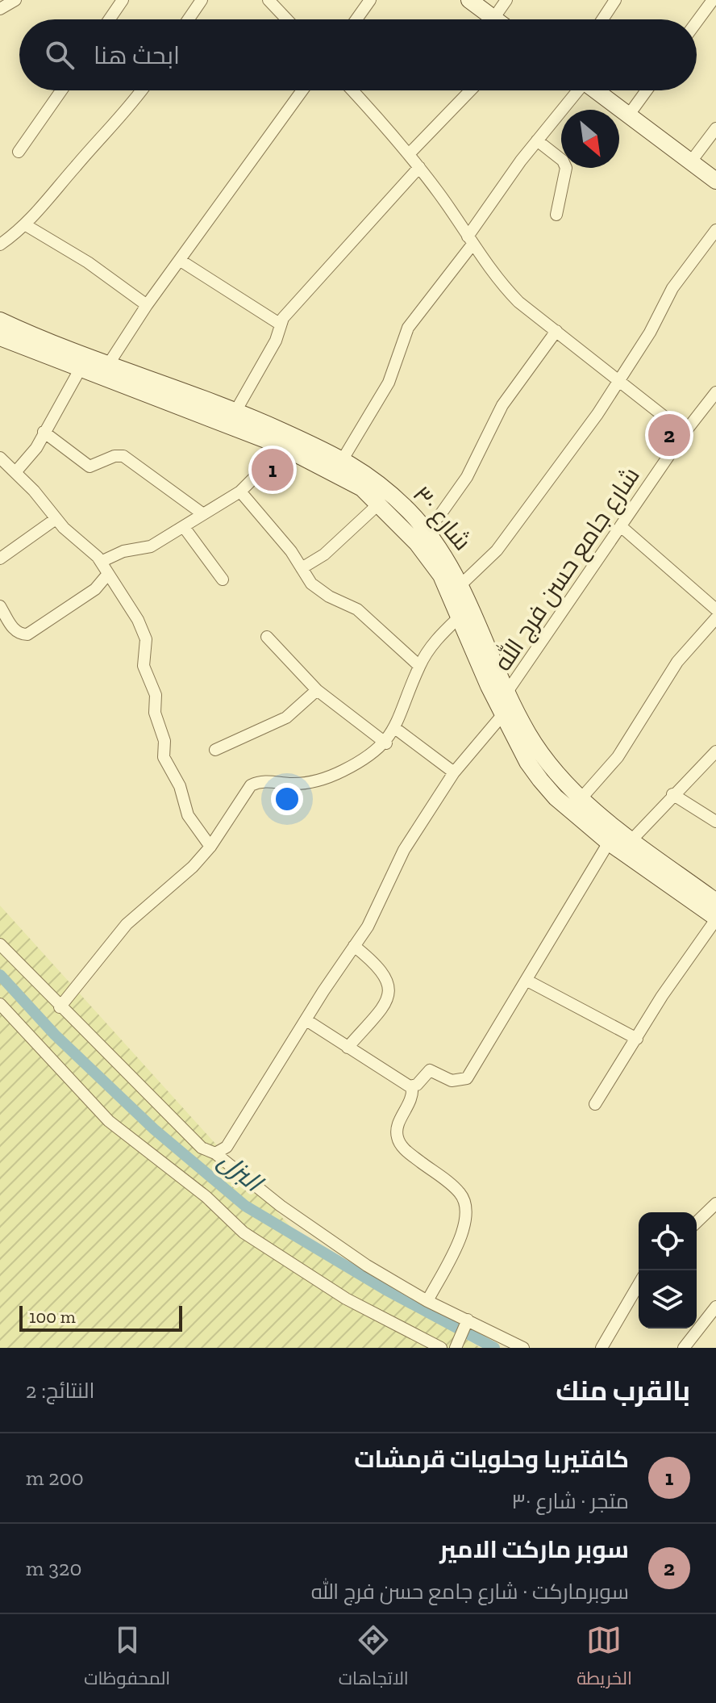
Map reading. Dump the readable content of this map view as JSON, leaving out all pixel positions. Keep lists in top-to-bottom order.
{
  "streets": {
    "street": ["شارع ٣٠", "شارع جامع حسن فرج الله"]
  },
  "crossings": [
    ["شارع ٣٠", "شارع جامع حسن فرج الله"]
  ],
  "water": ["البزل"],
  "scale_bar": "100 m",
  "north": "bottom right",
  "page": {
    "search": "ابحث هنا",
    "pins": ["2", "1"],
    "scale": "100 m",
    "heading": ["بالقرب منك", "النتائج: 2"],
    "list": [
      {
        "mark": "1",
        "name": "كافتيريا وحلويات قرمشات",
        "note": "متجر · شارع ٣٠",
        "value": "200 m"
      },
      {
        "mark": "2",
        "name": "سوبر ماركت الامير",
        "note": "سوبرماركت · شارع جامع حسن فرج الله",
        "value": "320 m"
      }
    ],
    "nav": ["الخريطة", "الاتجاهات", "المحفوظات"]
  }
}
